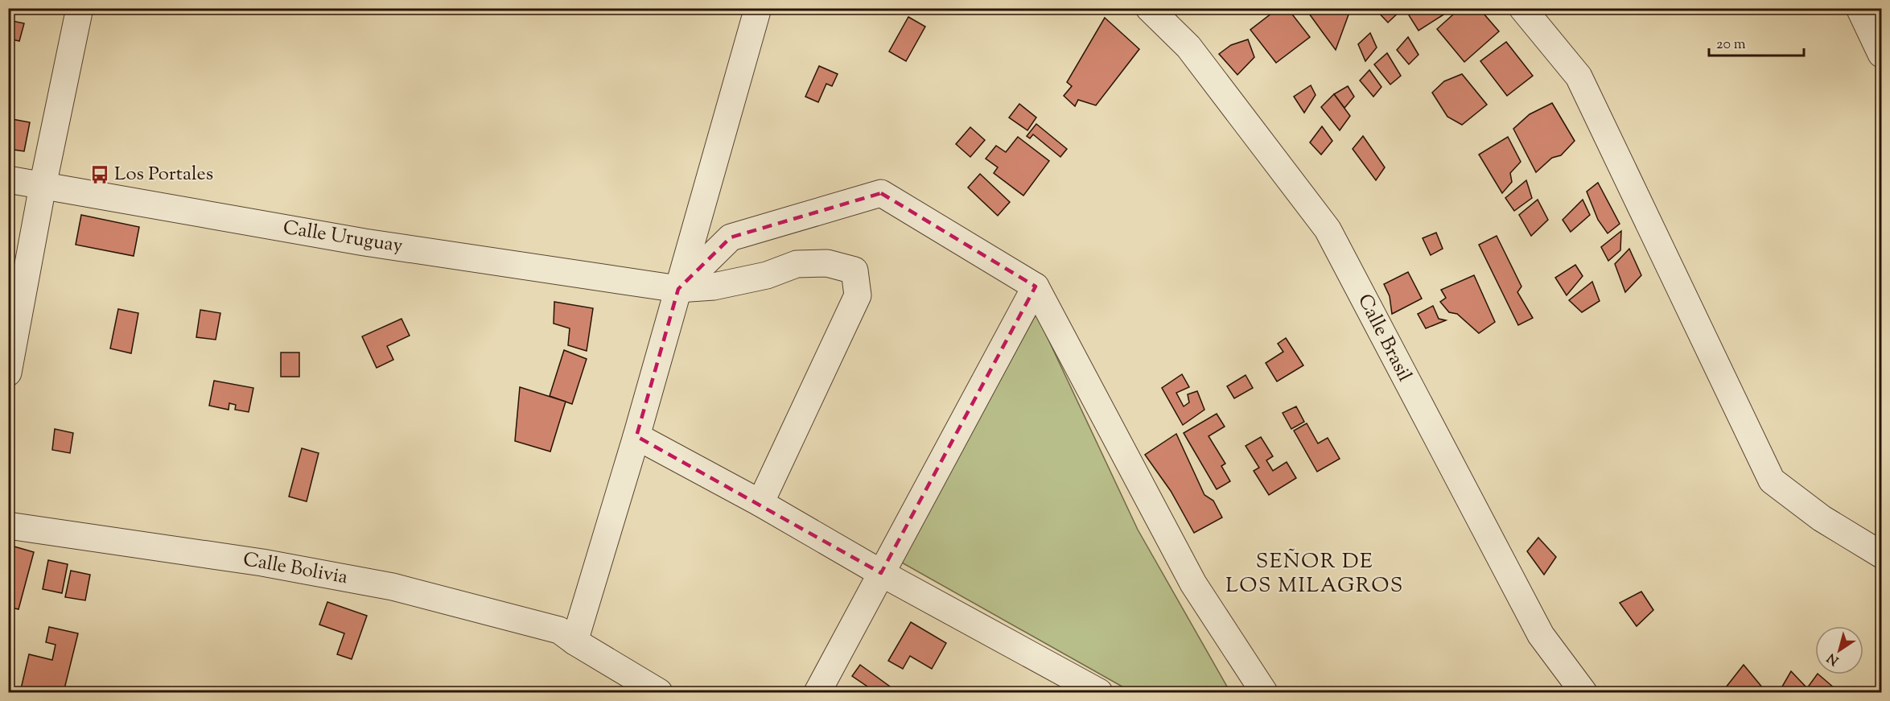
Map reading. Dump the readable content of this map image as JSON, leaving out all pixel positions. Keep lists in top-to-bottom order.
{
  "streets": {
    "street": ["Calle Uruguay", "Calle Brasil", "Calle Bolivia"]
  },
  "districts": ["SEÑOR DE LOS MILAGROS"],
  "places": {
    "bus stop": ["Los Portales"]
  },
  "scale_bar": "20 m",
  "north": "bottom left"
}
